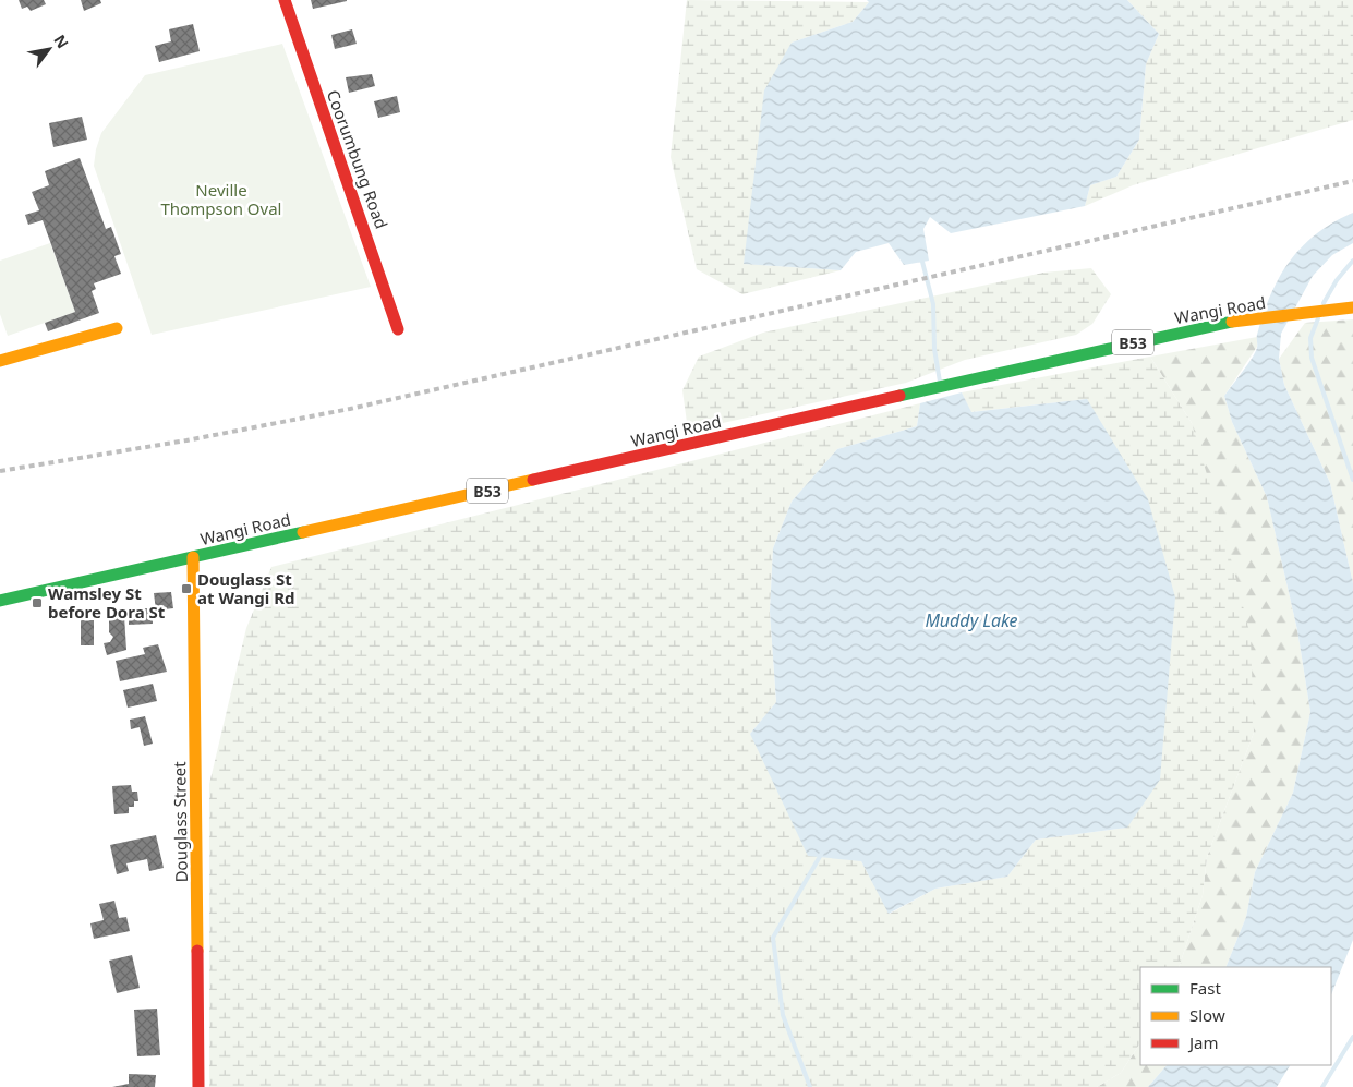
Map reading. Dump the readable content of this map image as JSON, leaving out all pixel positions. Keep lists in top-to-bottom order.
{
  "streets": {
    "main road": [
      "Coorumbung Road",
      "Wangi Road",
      "B53",
      "Douglass Street"
    ]
  },
  "crossings": [
    ["Wangi Road", "Douglass Street"]
  ],
  "water": ["Muddy Lake"],
  "parks": ["Neville Thompson Oval"],
  "places": {
    "transit": ["Douglass St at Wangi Rd", "Wamsley St before Dora St"]
  },
  "legend": ["Fast", "Slow", "Jam"],
  "north": "top right"
}
